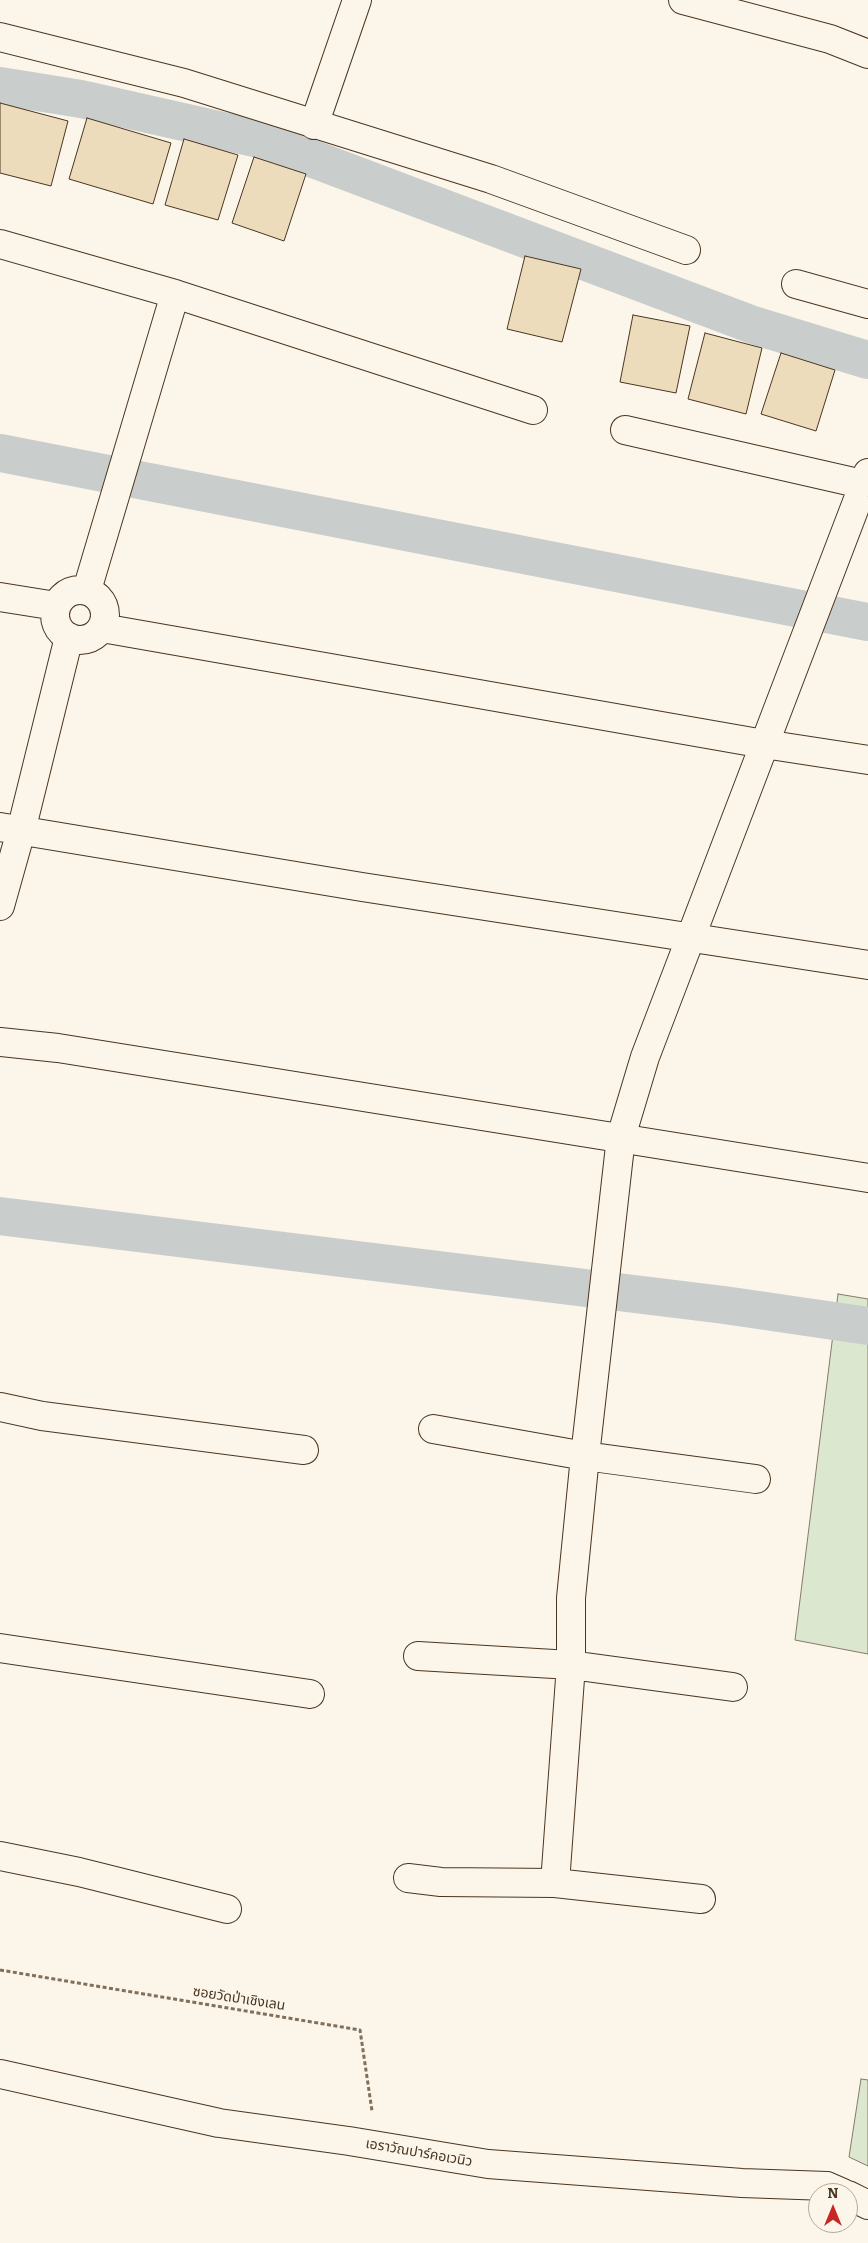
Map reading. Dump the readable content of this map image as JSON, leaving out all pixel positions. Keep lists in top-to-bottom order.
{
  "streets": {
    "street": ["เอราวัณปาร์คอเวนิว"],
    "path": ["ซอยวัดป่าเชิงเลน"]
  },
  "crossings": [
    ["ซอยวัดป่าเชิงเลน", "เอราวัณปาร์คอเวนิว"]
  ],
  "north": "top"
}
